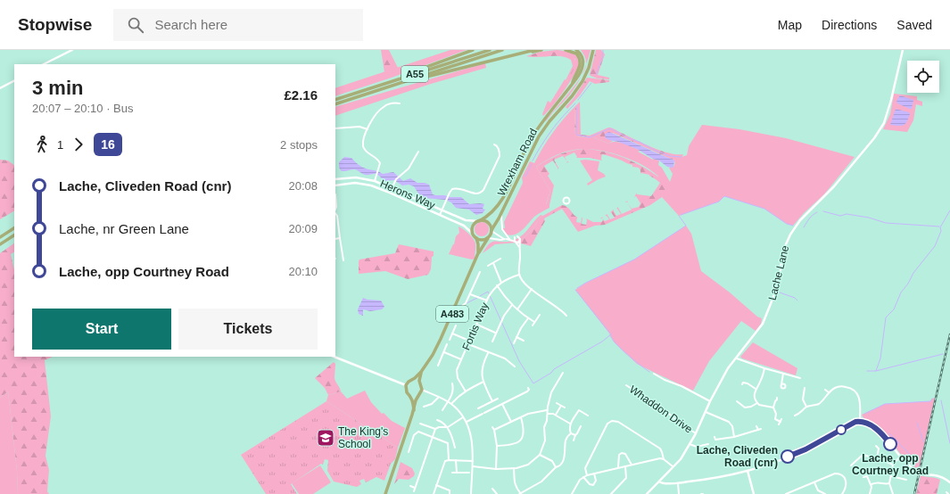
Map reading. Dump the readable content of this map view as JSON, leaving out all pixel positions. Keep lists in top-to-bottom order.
{
  "streets": {
    "highway": ["A55", "Wrexham Road", "A483"],
    "street": [
      "Herons Way",
      "Lache Lane",
      "Fortis Way",
      "Whaddon Drive"
    ]
  },
  "crossings": [
    ["Wrexham Road", "Herons Way"],
    ["Wrexham Road", "A483"],
    ["Herons Way", "A483"],
    ["Lache Lane", "Whaddon Drive"]
  ],
  "places": {
    "school or university": ["The King's School"],
    "other": ["Lache, opp Courtney Road", "Lache, Cliveden Road (cnr)"]
  },
  "lines": ["bus line 16"],
  "page": {
    "header": "Stopwise",
    "search": "Search here",
    "nav": ["Map", "Directions", "Saved"],
    "heading": ["3 min", "20:07 – 20:10 · Bus", "£2.16"],
    "legs": ["1", "16", "2 stops"],
    "list": [
      {
        "name": "Lache, Cliveden Road (cnr)",
        "value": "20:08"
      },
      {
        "name": "Lache, nr Green Lane",
        "value": "20:09"
      },
      {
        "name": "Lache, opp Courtney Road",
        "value": "20:10"
      }
    ],
    "buttons": ["Start", "Tickets"]
  }
}
